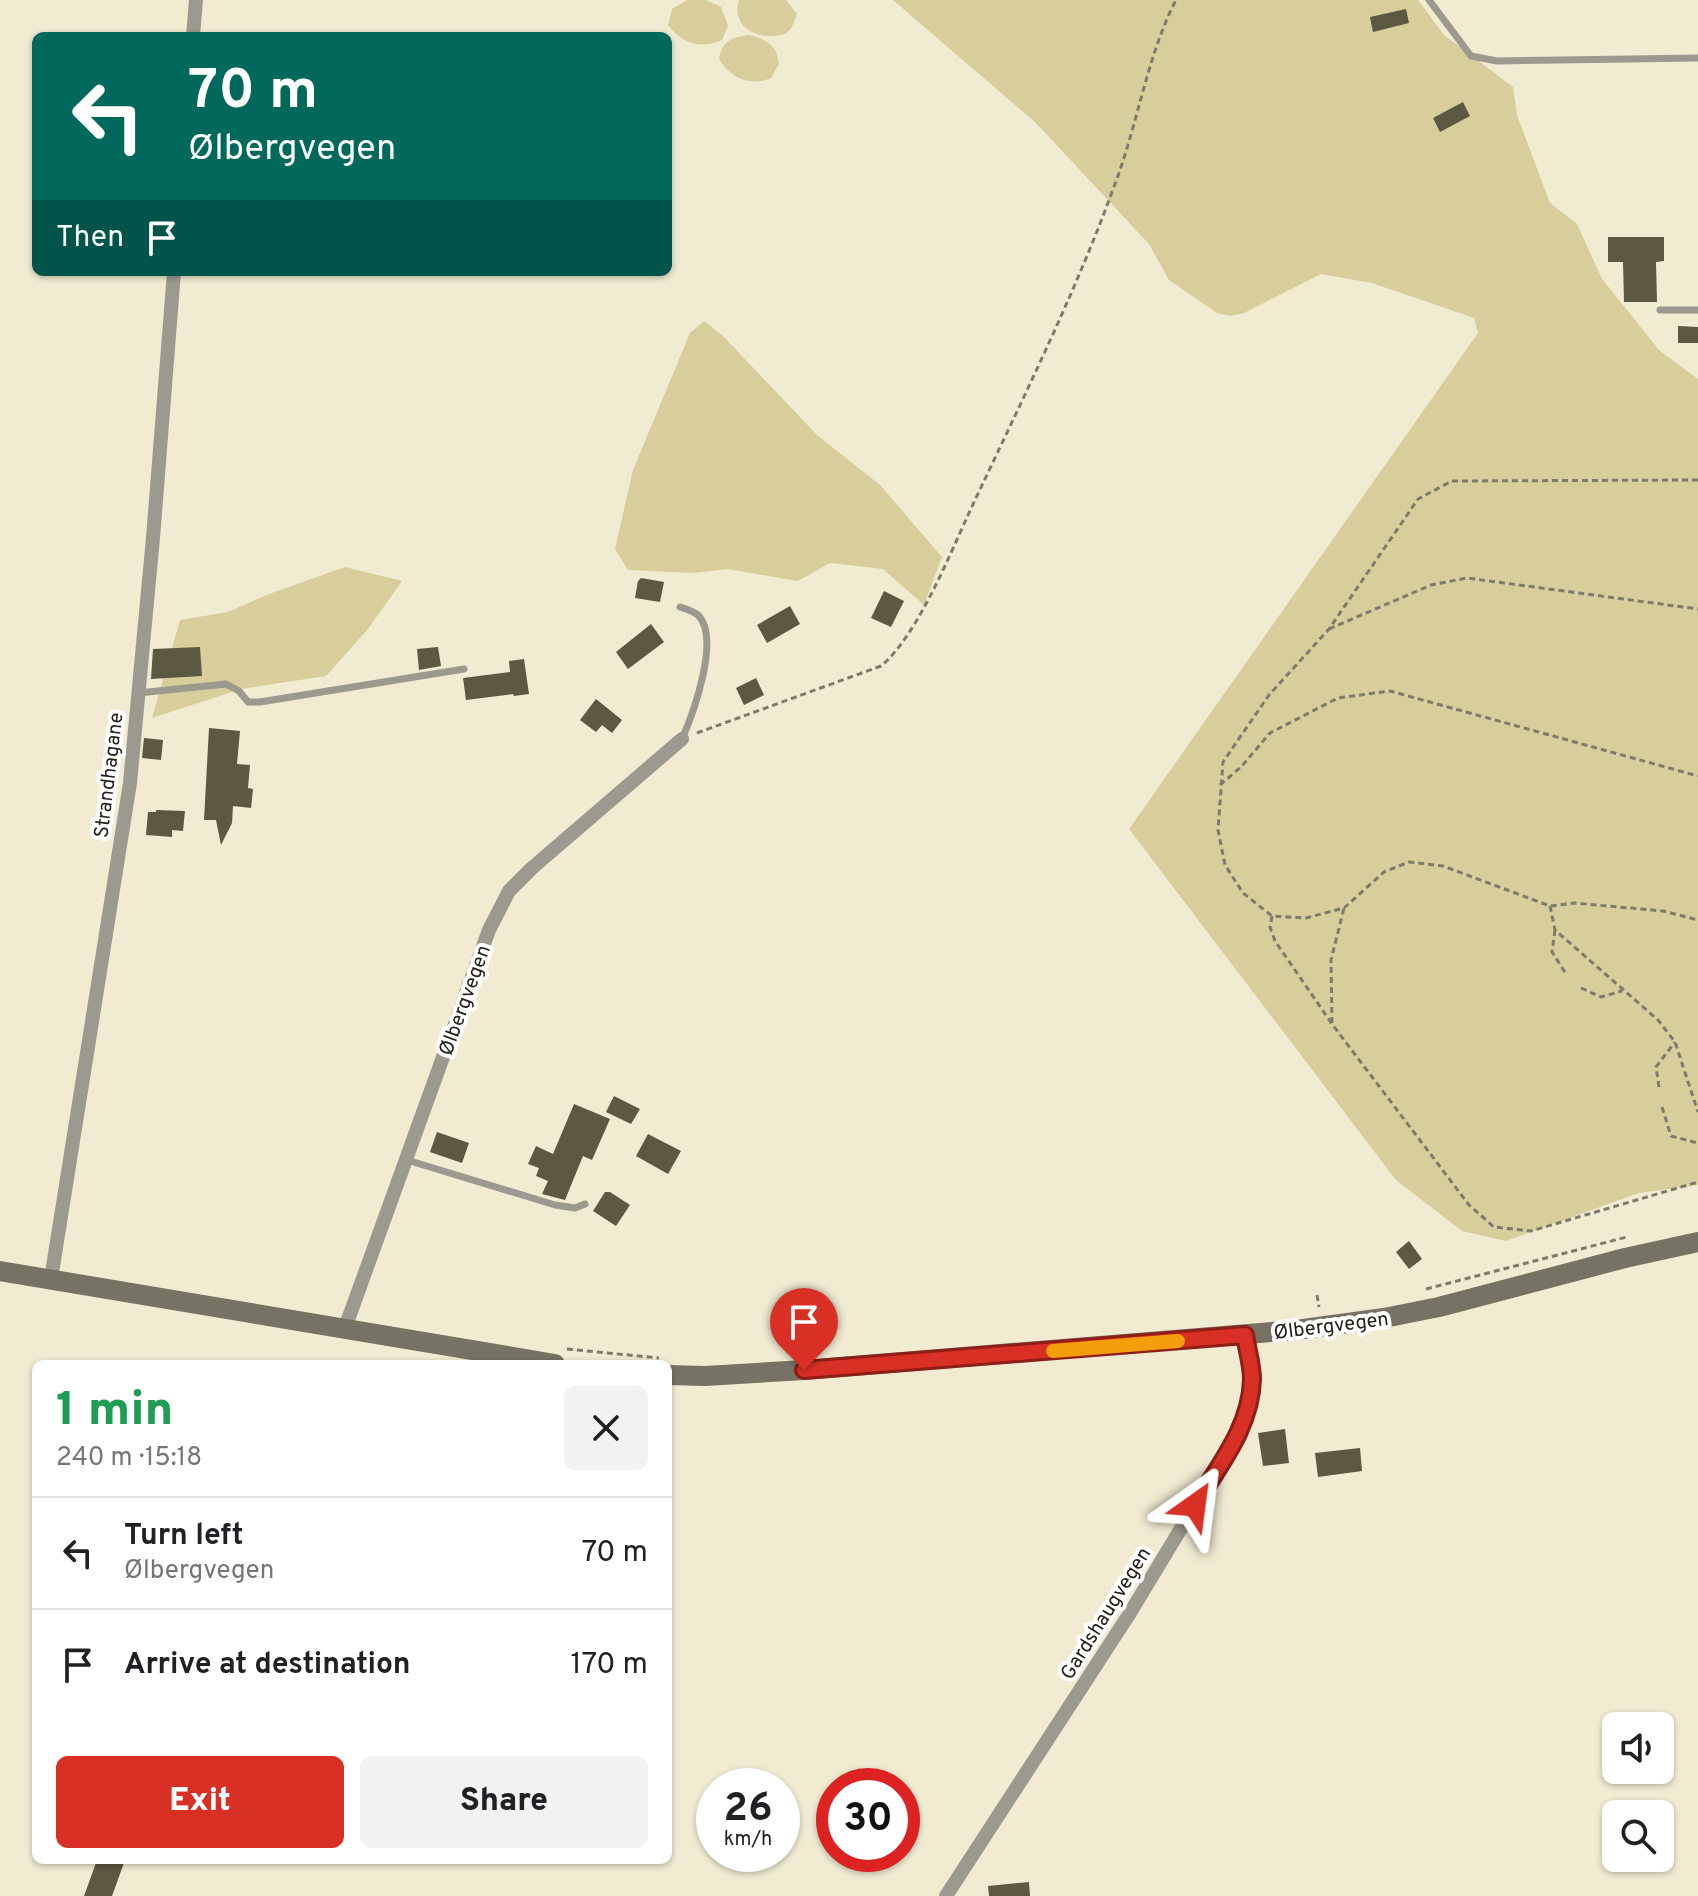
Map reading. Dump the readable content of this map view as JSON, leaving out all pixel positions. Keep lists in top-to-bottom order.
{
  "streets": {
    "main road": ["Ølbergvegen"],
    "street": ["Strandhagane", "Gardshaugvegen"]
  },
  "crossings": [
    ["Ølbergvegen", "Gardshaugvegen"]
  ],
  "page": {
    "turn": ["70 m", "Ølbergvegen"],
    "then": "Then",
    "heading": ["1 min", "240 m · 15:18"],
    "list": [
      {
        "name": "Turn left",
        "note": "Ølbergvegen",
        "value": "70 m"
      },
      {
        "name": "Arrive at destination",
        "value": "170 m"
      }
    ],
    "buttons": ["Exit", "Share"],
    "speed": "26 km/h",
    "limit": "30"
  }
}
